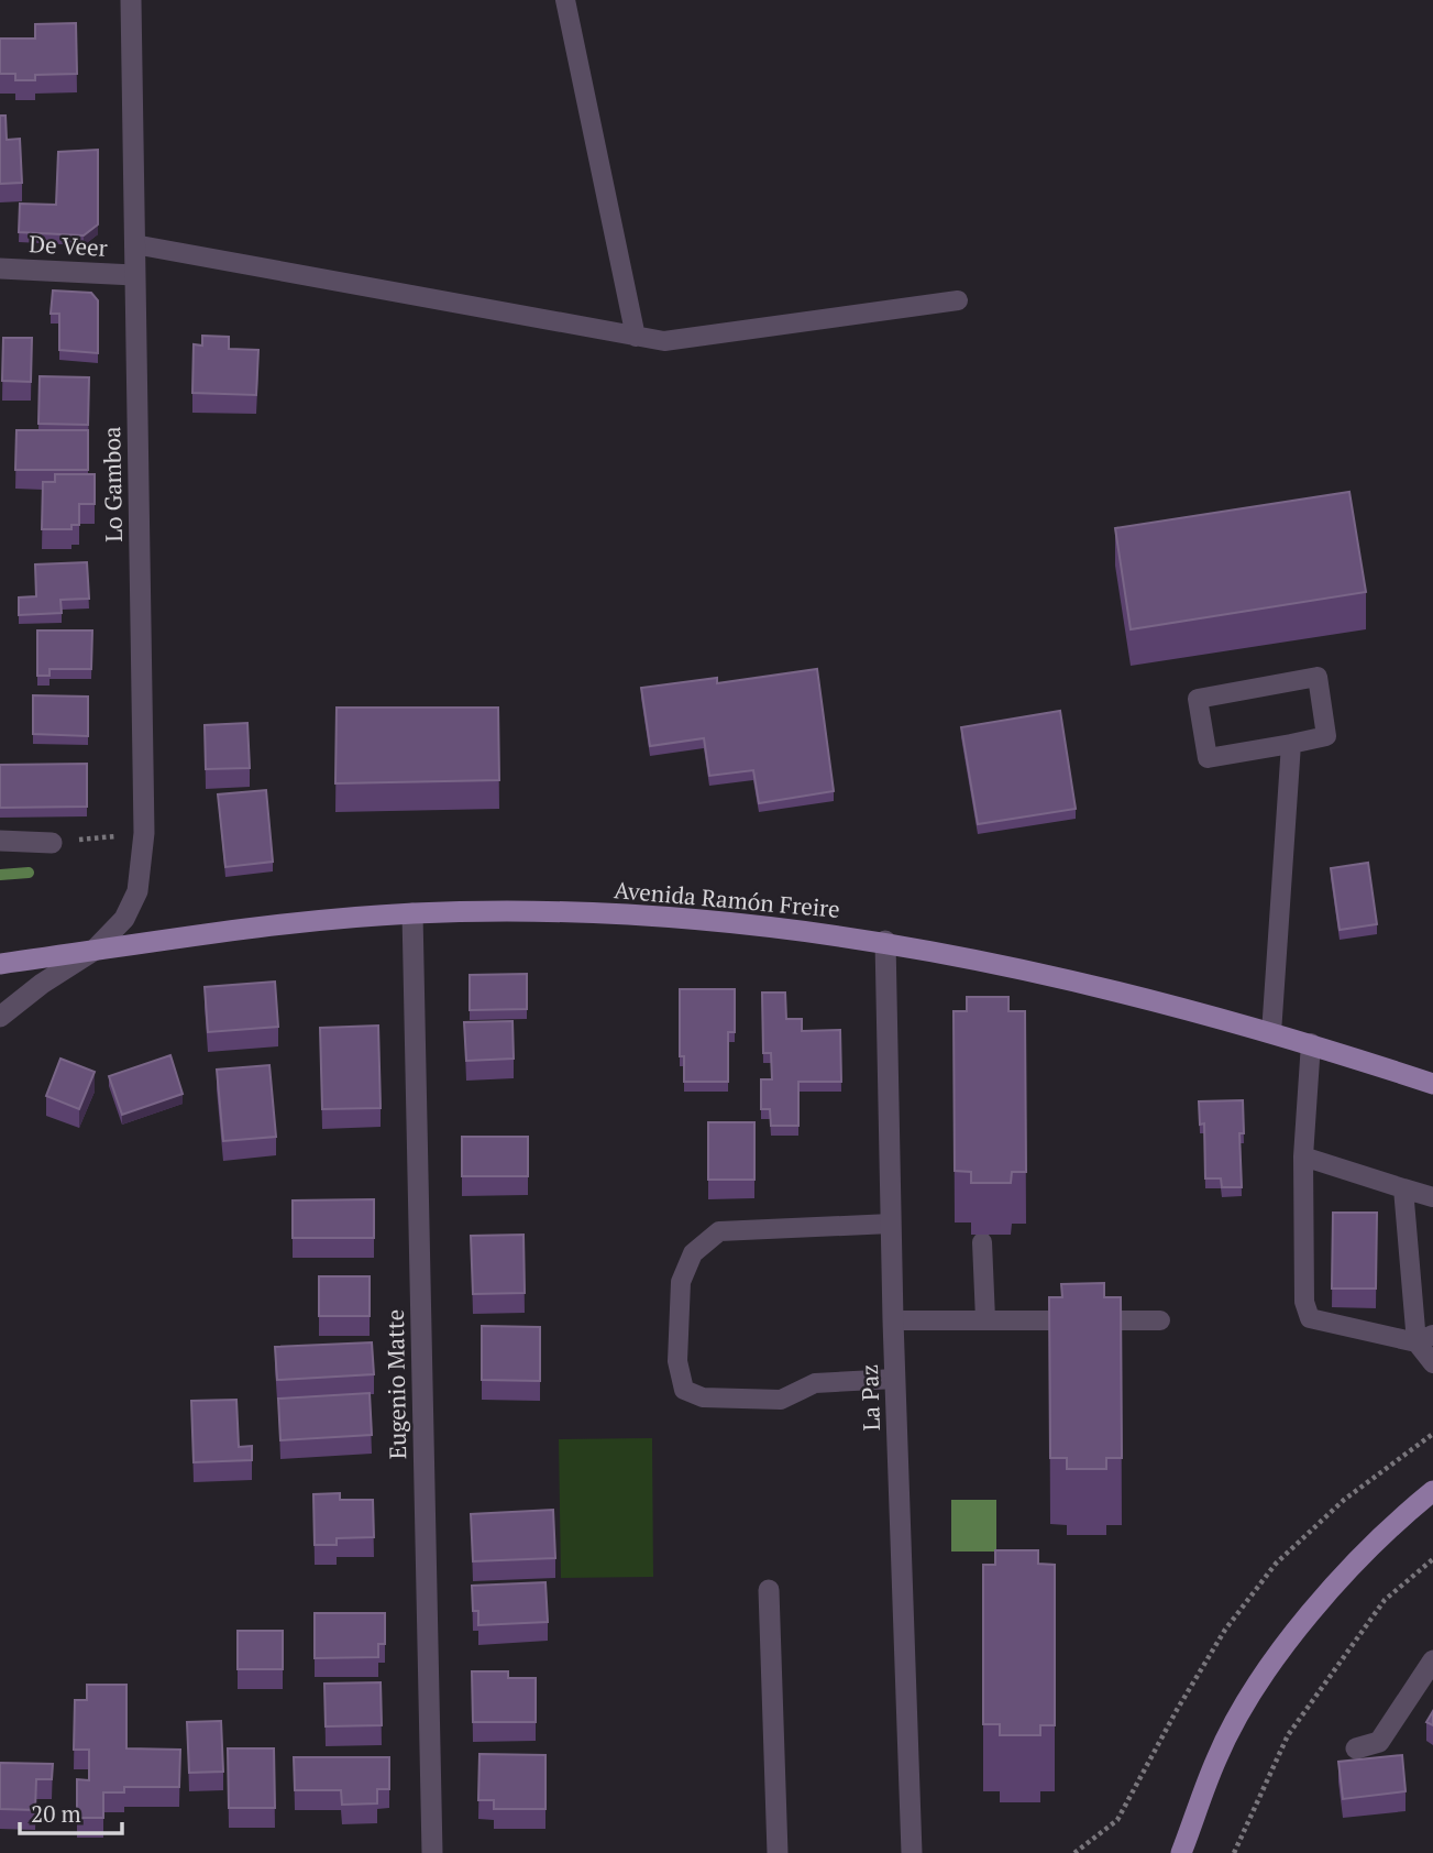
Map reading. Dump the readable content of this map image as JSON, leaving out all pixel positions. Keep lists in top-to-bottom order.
{
  "streets": {
    "main road": ["Avenida Ramón Freire"],
    "street": [
      "De Veer",
      "Lo Gamboa",
      "Eugenio Matte",
      "La Paz"
    ]
  },
  "crossings": [
    ["De Veer", "Lo Gamboa"],
    ["Lo Gamboa", "Avenida Ramón Freire"],
    ["Avenida Ramón Freire", "Eugenio Matte"],
    ["Avenida Ramón Freire", "La Paz"]
  ],
  "scale_bar": "20 m"
}
